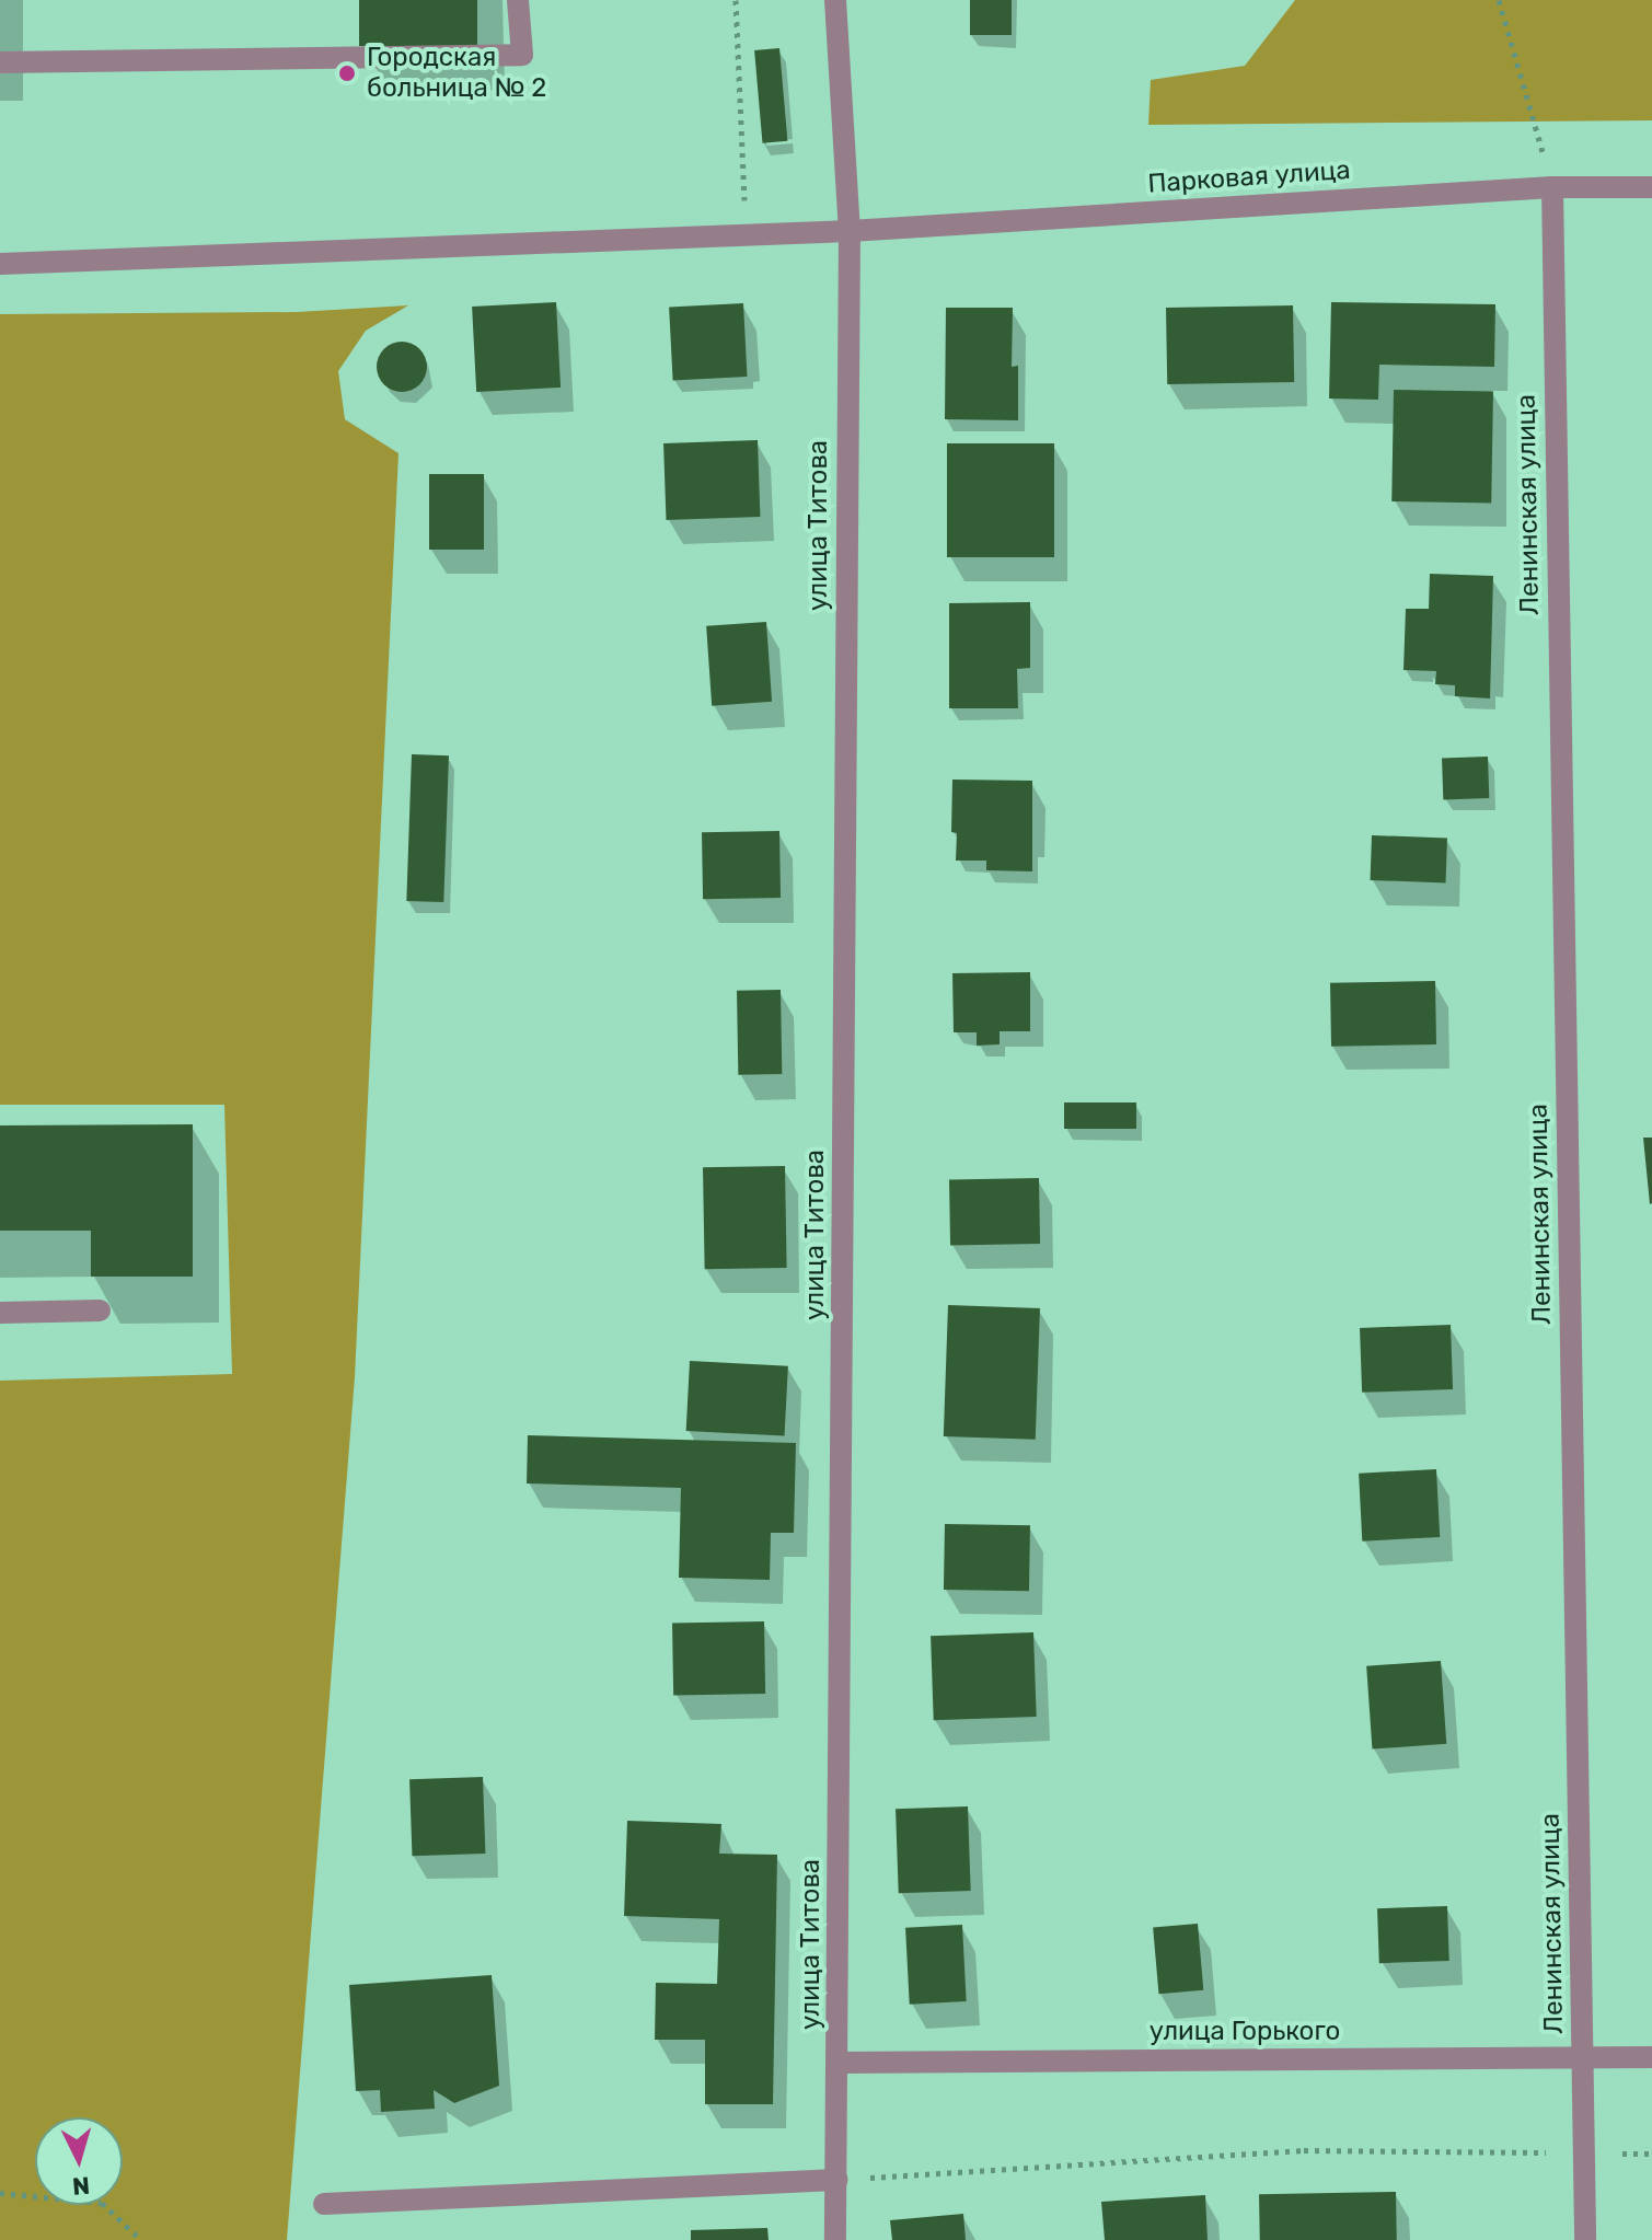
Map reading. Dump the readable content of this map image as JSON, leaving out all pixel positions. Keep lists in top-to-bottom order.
{
  "streets": {
    "street": [
      "Парковая улица",
      "Ленинская улица",
      "улица Титова",
      "улица Горького"
    ]
  },
  "crossings": [
    ["Парковая улица", "Ленинская улица"],
    ["Парковая улица", "улица Титова"],
    ["Ленинская улица", "улица Горького"],
    ["улица Титова", "улица Горького"]
  ],
  "places": ["Городская больница № 2"],
  "north": "bottom"
}
